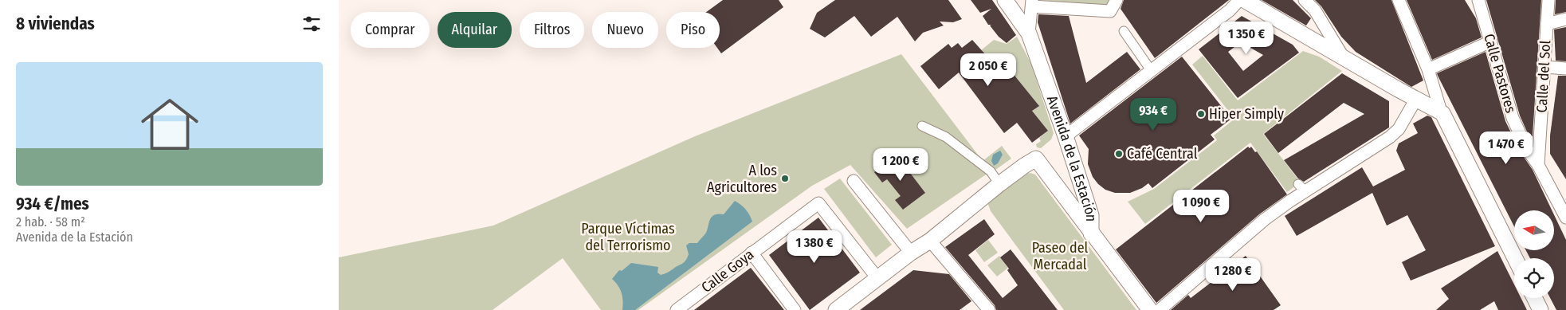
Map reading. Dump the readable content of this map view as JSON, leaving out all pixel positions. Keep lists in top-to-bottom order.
{
  "streets": {
    "street": [
      "Calle Pastores",
      "Calle del Sol",
      "Avenida de la Estación",
      "Calle Goya"
    ]
  },
  "crossings": [
    ["Calle Pastores", "Calle del Sol"]
  ],
  "parks": ["Parque Víctimas del Terrorismo", "Paseo del Mercadal"],
  "places": ["Hiper Simply", "Café Central", "A los Agricultores"],
  "north": "left",
  "page": {
    "heading": "8 viviendas",
    "chip": [
      "Comprar",
      "Alquilar",
      "Filtros",
      "Nuevo",
      "Piso"
    ],
    "price": [
      "1 350 €",
      "2 050 €",
      "934 €",
      "1 470 €",
      "1 200 €",
      "1 090 €",
      "1 380 €",
      "1 280 €"
    ],
    "list": [
      {
        "name": "934 €/mes",
        "note": "2 hab. · 58 m² · Avenida de la Estación"
      }
    ]
  }
}
